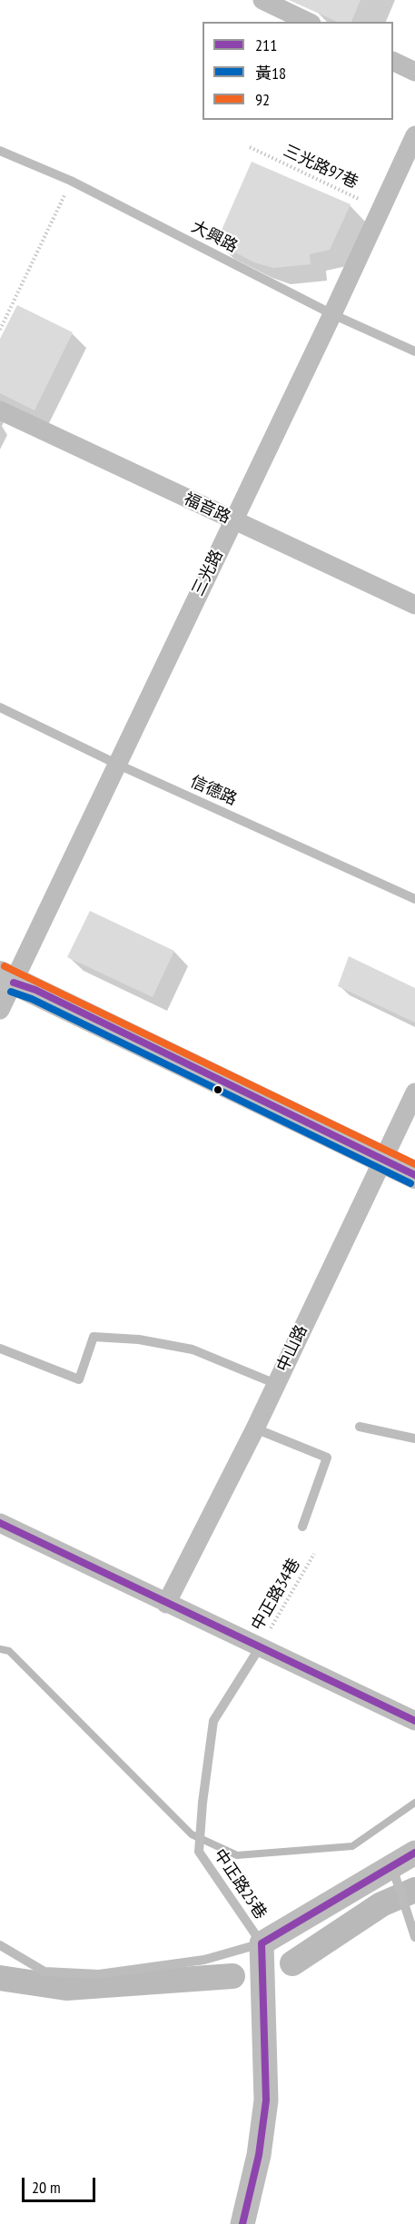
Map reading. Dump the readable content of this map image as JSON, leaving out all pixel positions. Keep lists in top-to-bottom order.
{
  "streets": {
    "street": ["福音路", "三光路", "中山路"],
    "lane": ["大興路", "信德路", "中正路25巷"],
    "path": ["三光路97巷", "中正路34巷"]
  },
  "crossings": [
    ["三光路97巷", "三光路"],
    ["大興路", "三光路"],
    ["福音路", "三光路"],
    ["三光路", "信德路"],
    ["中正路34巷", "中正路25巷"]
  ],
  "lines": ["transit line 92", "transit line 211", "transit line 黃18"],
  "legend": ["211", "黃18", "92"],
  "scale_bar": "20 m"
}
